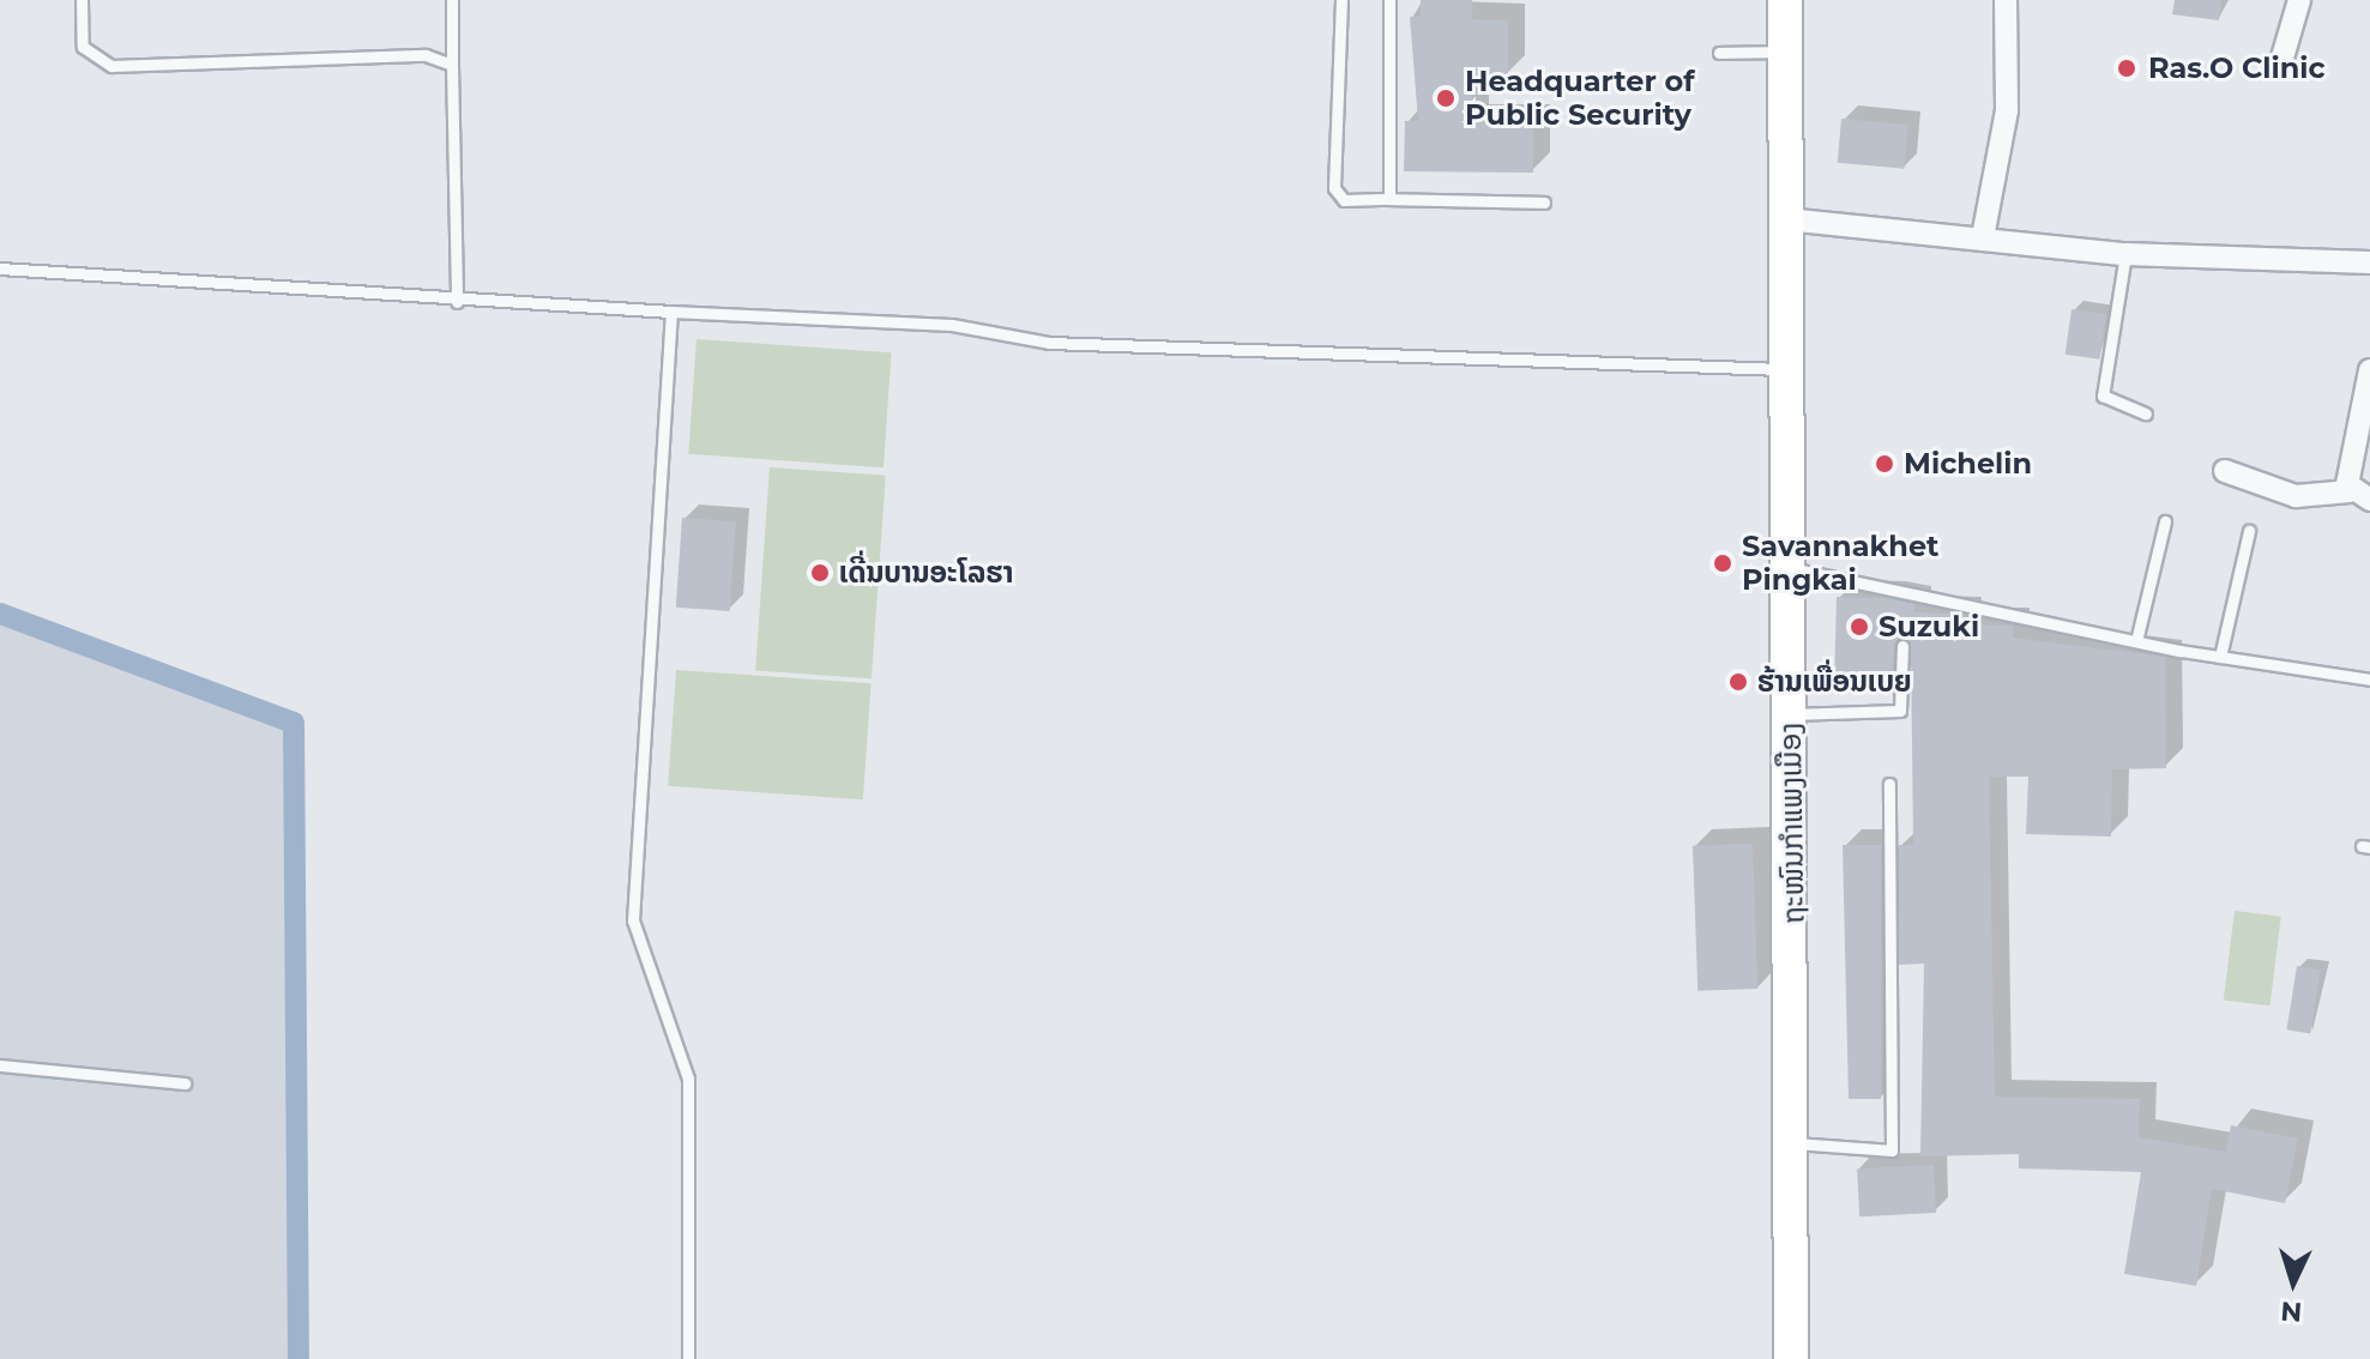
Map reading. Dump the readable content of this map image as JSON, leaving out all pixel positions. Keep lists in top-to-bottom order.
{
  "streets": {
    "main road": ["ຖະໜົນກຳແພງເມືອງ"]
  },
  "places": [
    "Ras.O Clinic",
    "Headquarter of Public Security",
    "Michelin",
    "Savannakhet Pingkai",
    "ເດີ່ນບານອະໂລຮາ",
    "Suzuki",
    "ຮ້ານເພື່ອນເບຍ"
  ],
  "north": "bottom"
}
